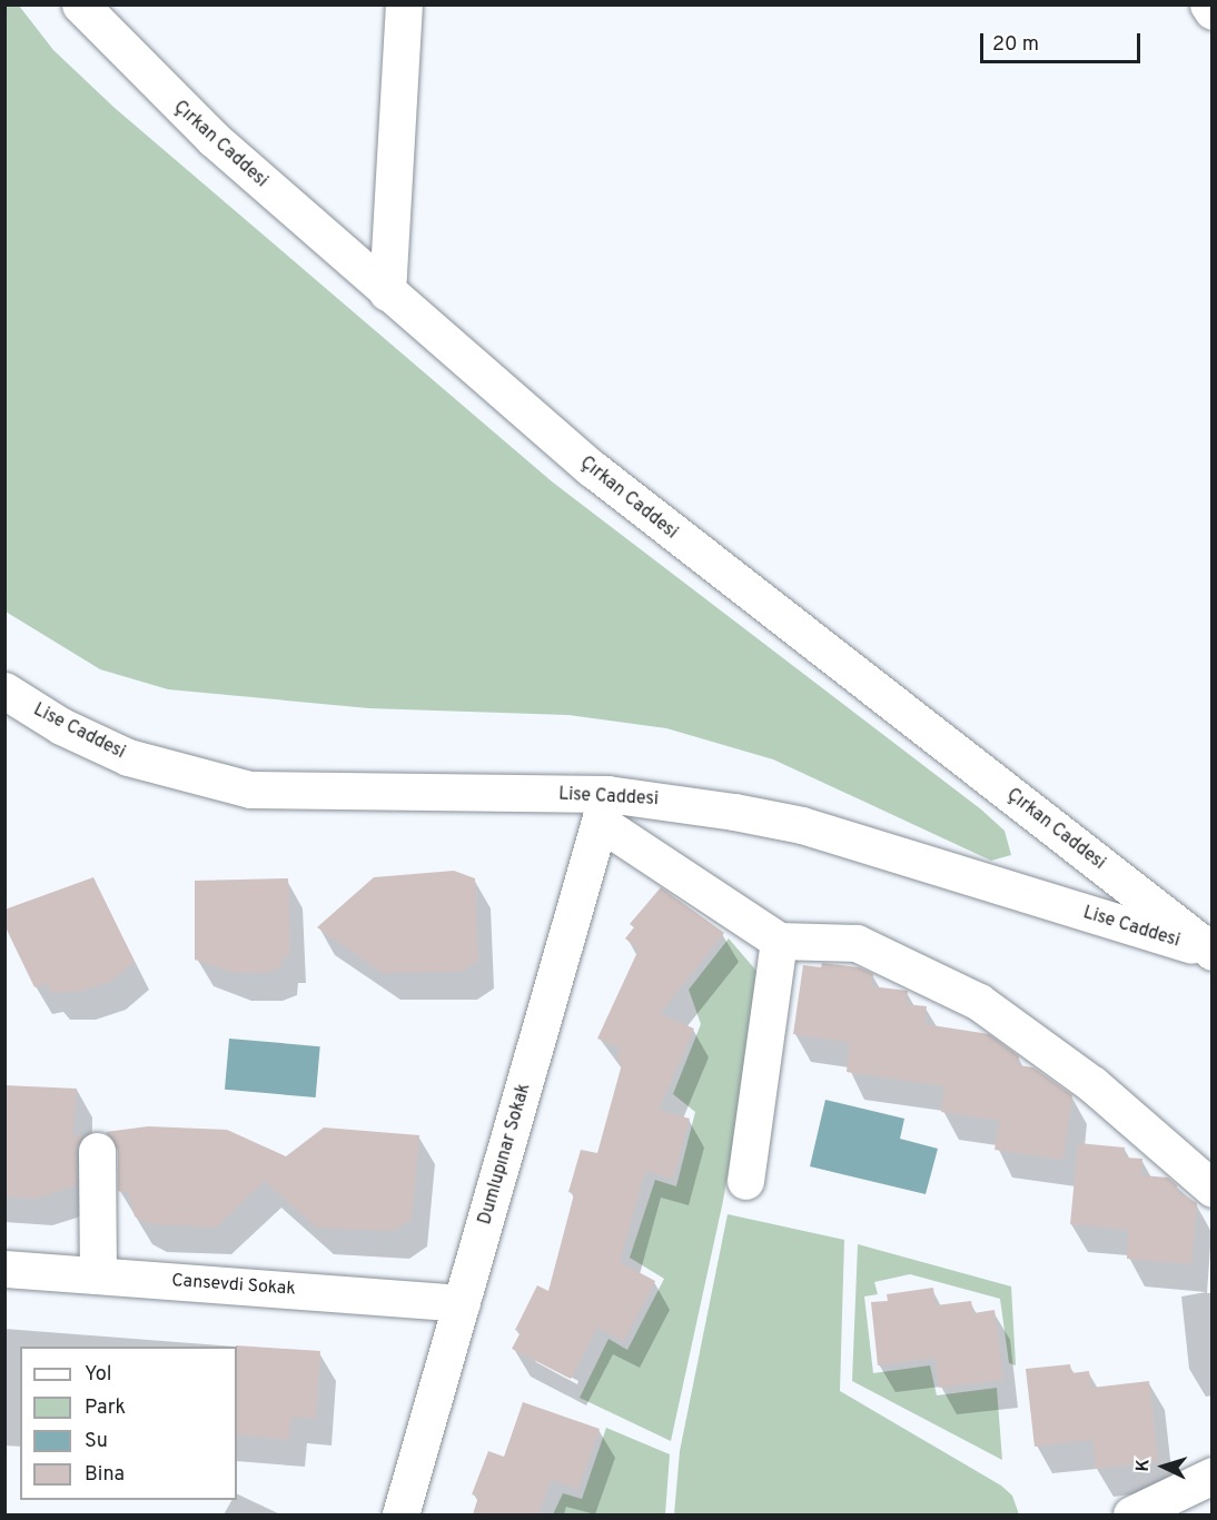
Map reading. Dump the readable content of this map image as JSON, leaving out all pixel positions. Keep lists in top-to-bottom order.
{
  "streets": {
    "street": [
      "Çırkan Caddesi",
      "Lise Caddesi",
      "Dumlupınar Sokak",
      "Cansevdi Sokak"
    ]
  },
  "crossings": [
    ["Çırkan Caddesi", "Lise Caddesi"],
    ["Lise Caddesi", "Dumlupınar Sokak"],
    ["Dumlupınar Sokak", "Cansevdi Sokak"]
  ],
  "legend": [
    "Yol",
    "Park",
    "Su",
    "Bina"
  ],
  "scale_bar": "20 m",
  "north": "left"
}
